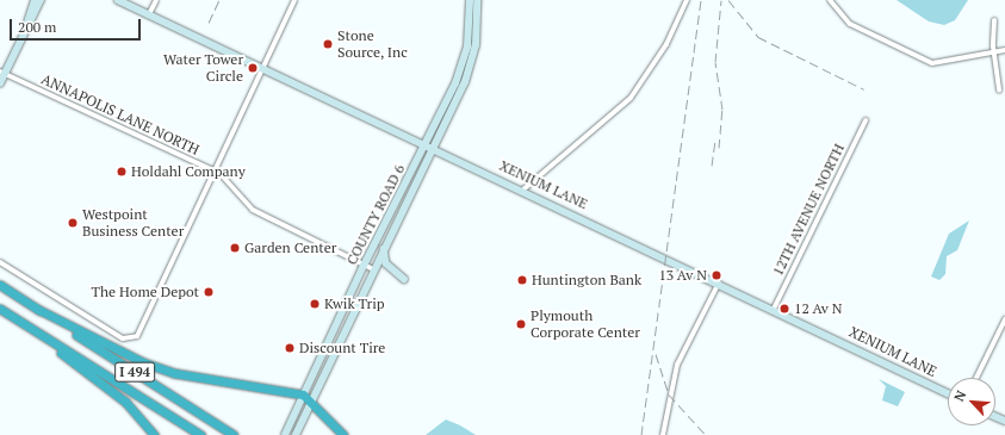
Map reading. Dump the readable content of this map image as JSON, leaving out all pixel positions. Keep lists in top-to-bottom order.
{
  "streets": {
    "highway": ["I 494"],
    "main road": ["XENIUM LANE", "COUNTY ROAD 6"],
    "street": ["ANNAPOLIS LANE NORTH", "12TH AVENUE NORTH"]
  },
  "crossings": [
    ["ANNAPOLIS LANE NORTH", "COUNTY ROAD 6"],
    ["XENIUM LANE", "12TH AVENUE NORTH"],
    ["XENIUM LANE", "COUNTY ROAD 6"]
  ],
  "places": [
    "Stone Source, Inc",
    "Water Tower Circle",
    "Holdahl Company",
    "Westpoint Business Center",
    "Garden Center",
    "13 Av N",
    "Huntington Bank",
    "The Home Depot",
    "Kwik Trip",
    "12 Av N",
    "Plymouth Corporate Center",
    "Discount Tire"
  ],
  "scale_bar": "200 m",
  "north": "top left"
}
